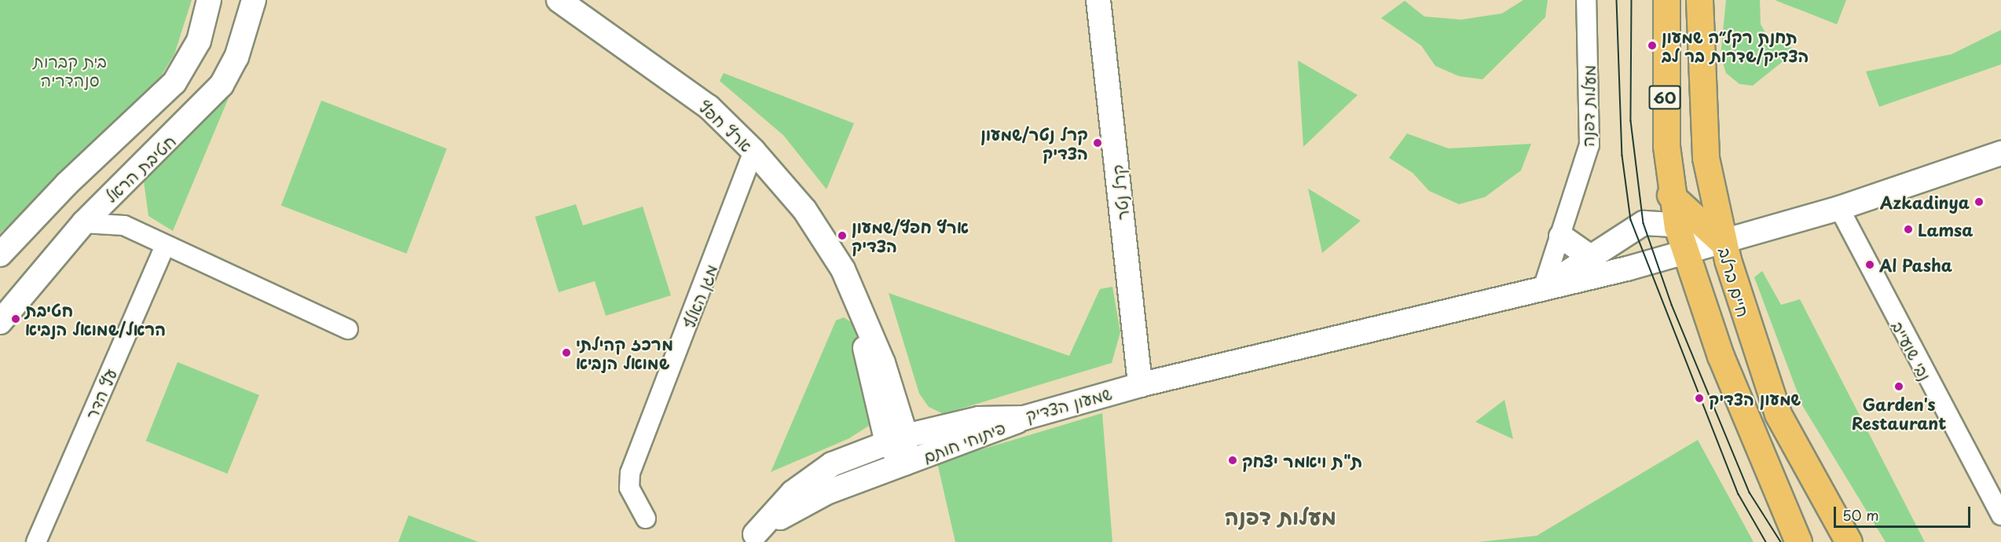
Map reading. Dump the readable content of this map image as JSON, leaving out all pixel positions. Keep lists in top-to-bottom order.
{
  "streets": {
    "highway": ["60", "חיים ברלב"],
    "street": [
      "מעלות דפנה",
      "ארץ חפץ",
      "חטיבת הראל",
      "קרל נטר",
      "מגן האלף",
      "נבי שועייב",
      "עץ הדר",
      "שמעון הצדיק",
      "פיתוחי חותם"
    ]
  },
  "crossings": [
    ["60", "שמעון הצדיק"],
    ["מעלות דפנה", "שמעון הצדיק"],
    ["ארץ חפץ", "מגן האלף"],
    ["ארץ חפץ", "שמעון הצדיק"],
    ["ארץ חפץ", "פיתוחי חותם"],
    ["קרל נטר", "שמעון הצדיק"],
    ["חיים ברלב", "שמעון הצדיק"],
    ["נבי שועייב", "שמעון הצדיק"],
    ["שמעון הצדיק", "פיתוחי חותם"]
  ],
  "districts": ["מעלות דפנה"],
  "parks": ["בית קברות סנהדריה"],
  "places": [
    "תחנת רקל״ה שמעון הצדיק/שדרות בר לב",
    "קרל נטר/שמעון הצדיק",
    "Azkadinya",
    "Lamsa",
    "ארץ חפץ/שמעון הצדיק",
    "Al Pasha",
    "חטיבת הראל/שמואל הנביא",
    "מרכז קהילתי שמואל הנביא",
    "Garden's Restaurant",
    "שמעון הצדיק",
    "ת\"ת ויאמר יצחק"
  ],
  "scale_bar": "50 m"
}
